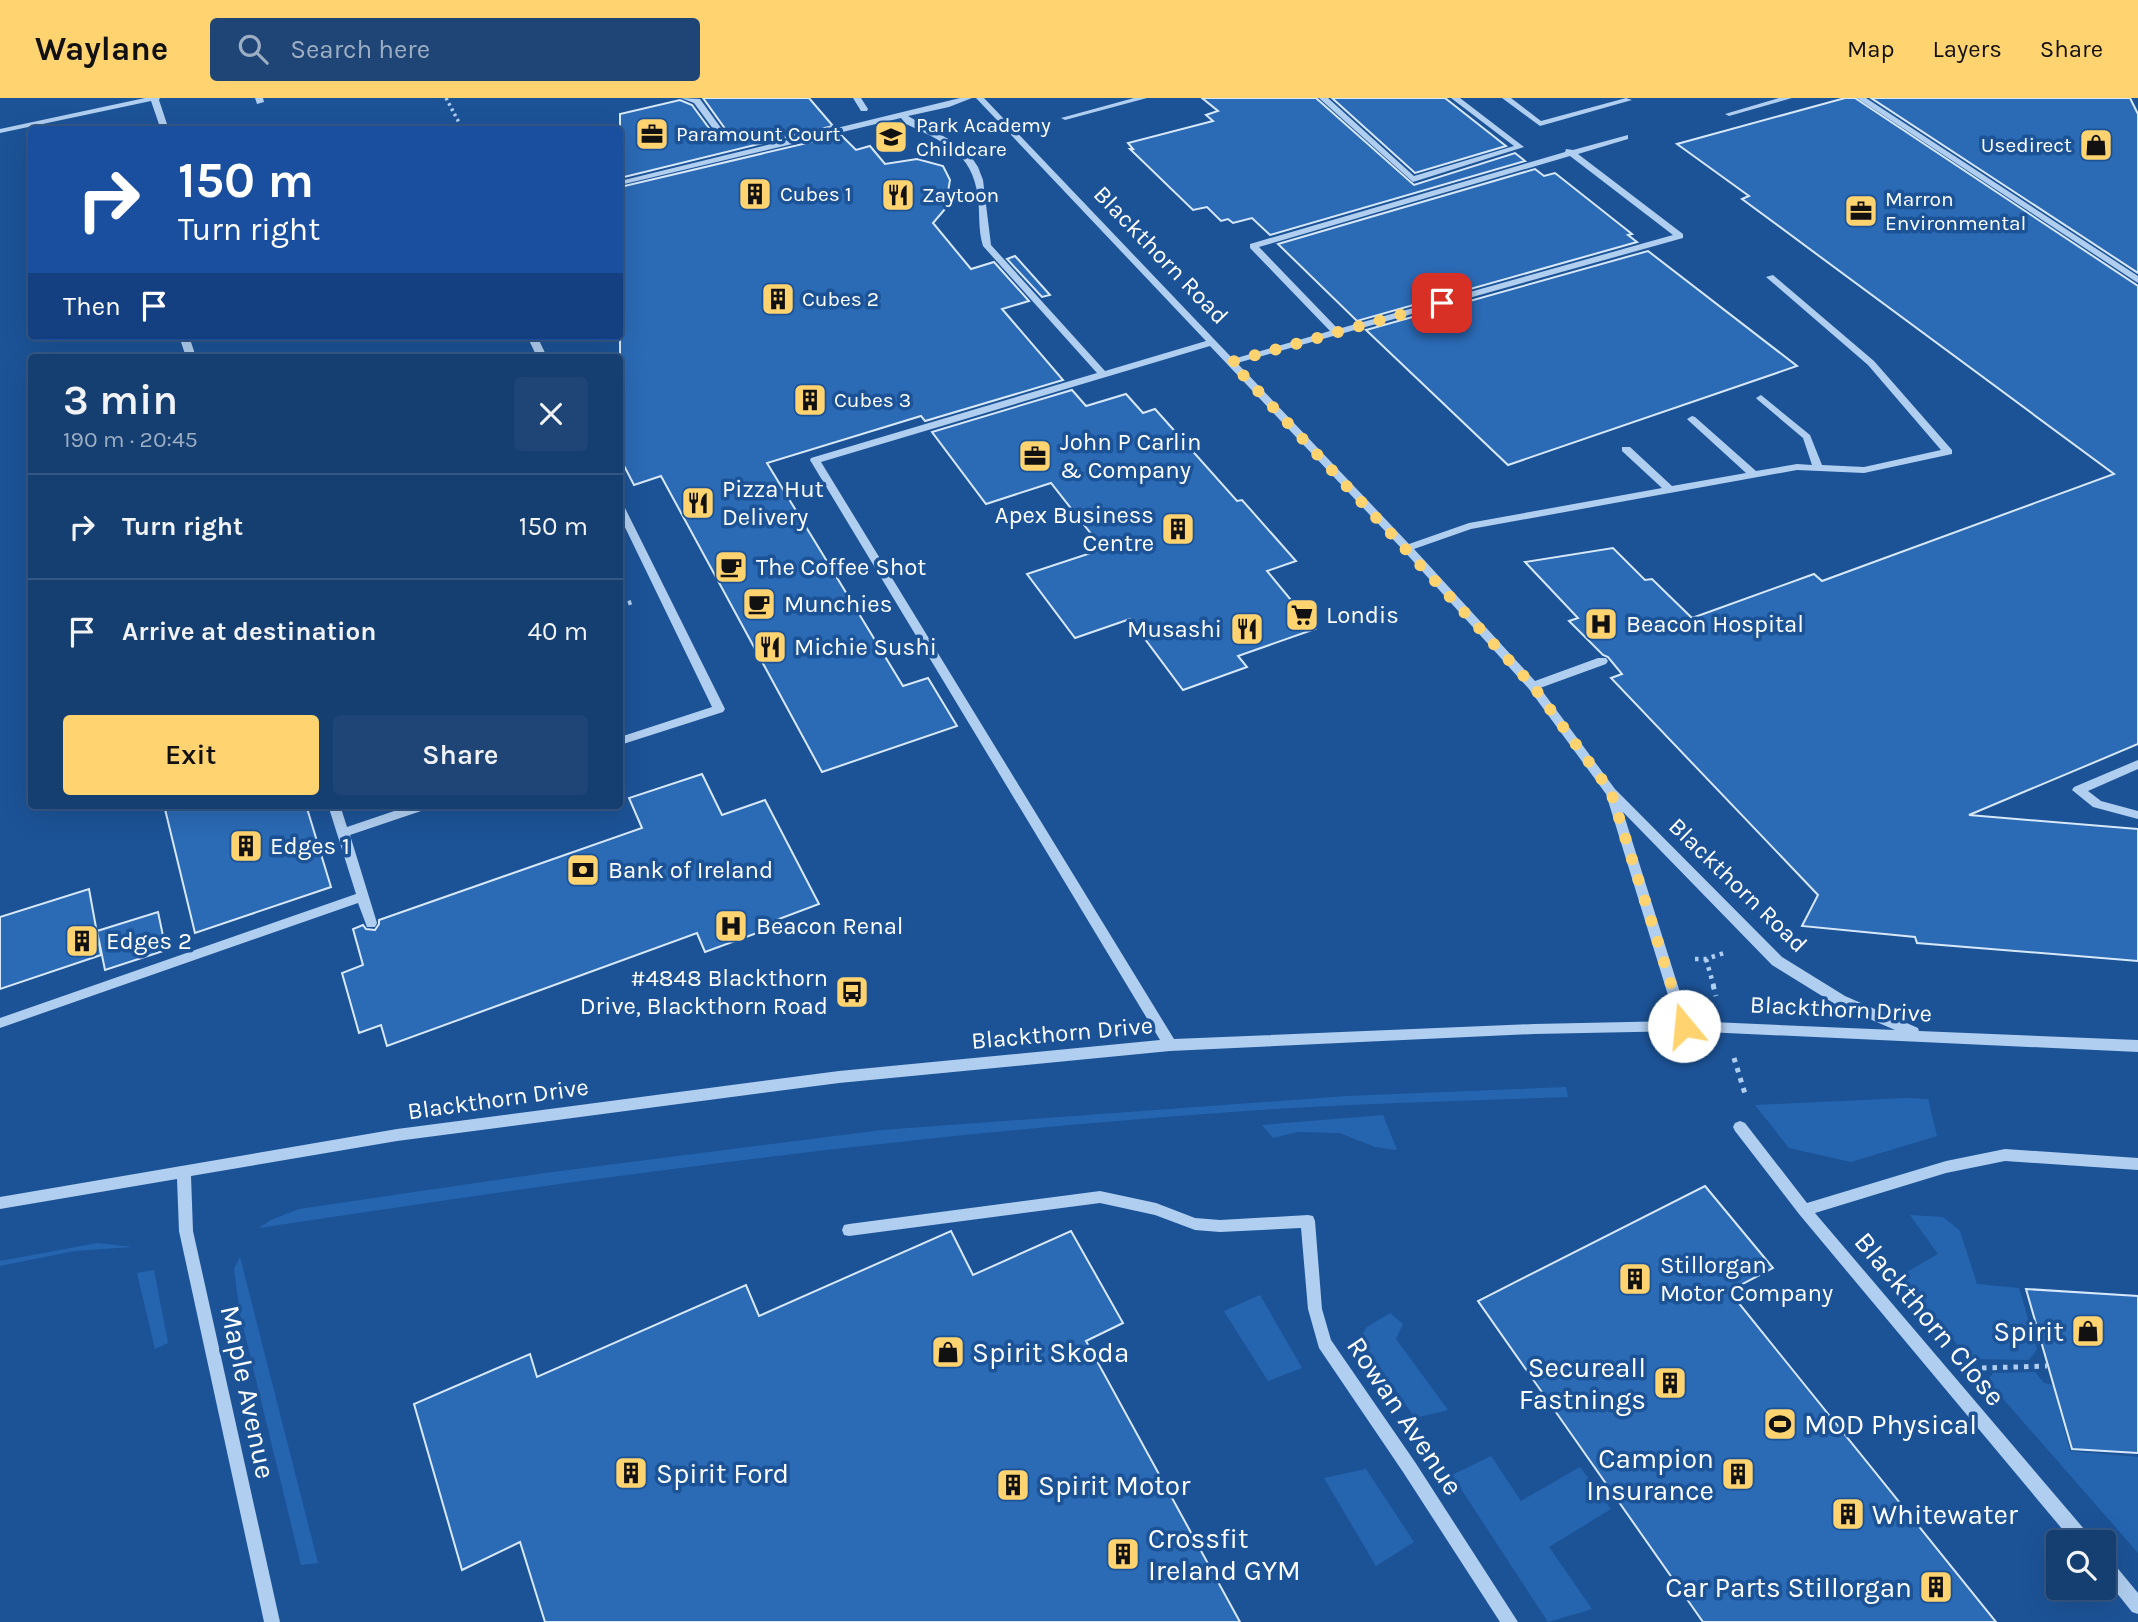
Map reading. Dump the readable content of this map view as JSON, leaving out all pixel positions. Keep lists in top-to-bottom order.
{
  "streets": {
    "street": [
      "Blackthorn Road",
      "Blackthorn Drive",
      "Blackthorn Close",
      "Maple Avenue",
      "Rowan Avenue"
    ]
  },
  "crossings": [
    ["Blackthorn Road", "Blackthorn Drive"],
    ["Blackthorn Drive", "Maple Avenue"]
  ],
  "places": {
    "office": ["Paramount Court", "Marron Environmental", "John P Carlin & Company"],
    "school or university": ["Park Academy Childcare"],
    "shop": ["Usedirect", "Spirit", "Spirit Skoda"],
    "building": [
      "Cubes 1",
      "Cubes 2",
      "Cubes 3",
      "Apex Business Centre",
      "Edges 1",
      "Edges 2",
      "Stillorgan Motor Company",
      "Secureall Fastnings",
      "Spirit Ford",
      "Campion Insurance",
      "Spirit Motor",
      "Whitewater",
      "Crossfit Ireland GYM",
      "Car Parts Stillorgan"
    ],
    "restaurant": [
      "Zaytoon",
      "Pizza Hut Delivery",
      "Musashi",
      "Michie Sushi"
    ],
    "cafe": ["The Coffee Shot", "Munchies"],
    "supermarket": ["Londis"],
    "hospital": ["Beacon Hospital", "Beacon Renal"],
    "bank": ["Bank of Ireland"],
    "bus stop": ["#4848 Blackthorn Drive, Blackthorn Road"],
    "sports": ["MOD Physical"]
  },
  "page": {
    "header": "Waylane",
    "search": "Search here",
    "nav": ["Map", "Layers", "Share"],
    "turn": ["150 m", "Turn right"],
    "then": "Then",
    "heading": ["3 min", "190 m · 20:45"],
    "list": [
      {
        "name": "Turn right",
        "value": "150 m"
      },
      {
        "name": "Arrive at destination",
        "value": "40 m"
      }
    ],
    "buttons": ["Exit", "Share"]
  }
}
